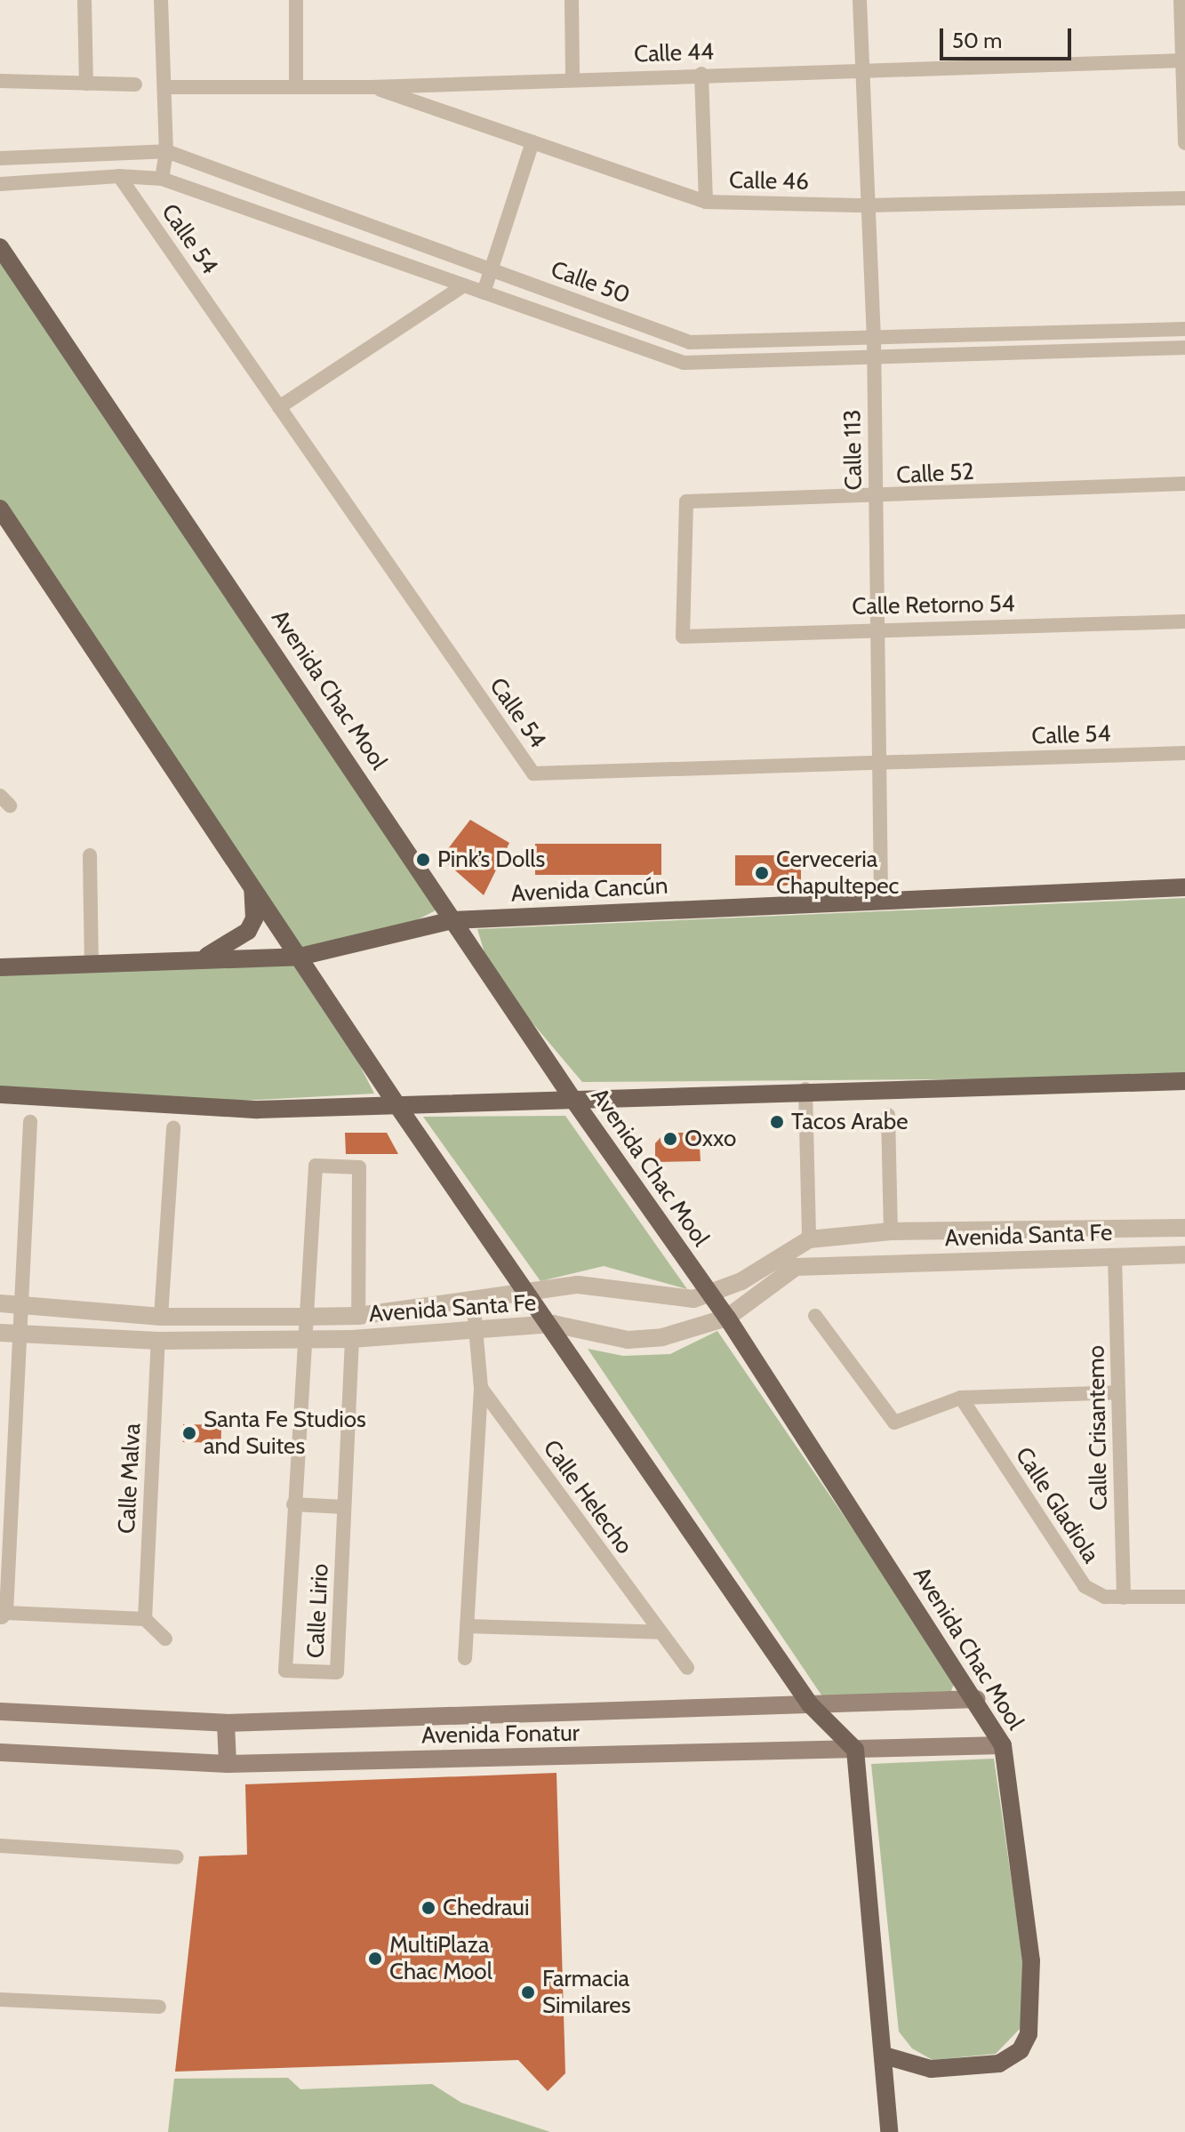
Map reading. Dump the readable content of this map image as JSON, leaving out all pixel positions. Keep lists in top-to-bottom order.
{
  "streets": {
    "main road": ["Avenida Chac Mool", "Avenida Cancún", "Avenida Fonatur"],
    "street": [
      "Calle 44",
      "Calle 46",
      "Calle 54",
      "Calle 50",
      "Calle 113",
      "Calle 52",
      "Calle Retorno 54",
      "Avenida Santa Fe",
      "Calle Crisantemo",
      "Calle Malva",
      "Calle Helecho",
      "Calle Gladiola",
      "Calle Lirio"
    ]
  },
  "crossings": [
    ["Calle 44", "Calle 46"],
    ["Calle 44", "Calle 113"],
    ["Calle 46", "Calle 113"],
    ["Calle 54", "Calle 50"],
    ["Calle 54", "Calle 113"],
    ["Calle 50", "Calle 113"],
    ["Calle 113", "Calle 52"],
    ["Calle 113", "Calle Retorno 54"],
    ["Calle 113", "Avenida Cancún"],
    ["Calle 52", "Calle Retorno 54"],
    ["Avenida Chac Mool", "Avenida Cancún"],
    ["Avenida Chac Mool", "Avenida Santa Fe"],
    ["Avenida Chac Mool", "Avenida Fonatur"],
    ["Avenida Santa Fe", "Calle Crisantemo"],
    ["Avenida Santa Fe", "Calle Malva"],
    ["Avenida Santa Fe", "Calle Lirio"],
    ["Calle Crisantemo", "Calle Gladiola"]
  ],
  "places": [
    "Pink’s Dolls",
    "Cerveceria Chapultepec",
    "Tacos Arabe",
    "Oxxo",
    "Santa Fe Studios and Suites",
    "Chedraui",
    "MultiPlaza Chac Mool",
    "Farmacia Similares"
  ],
  "scale_bar": "50 m"
}
